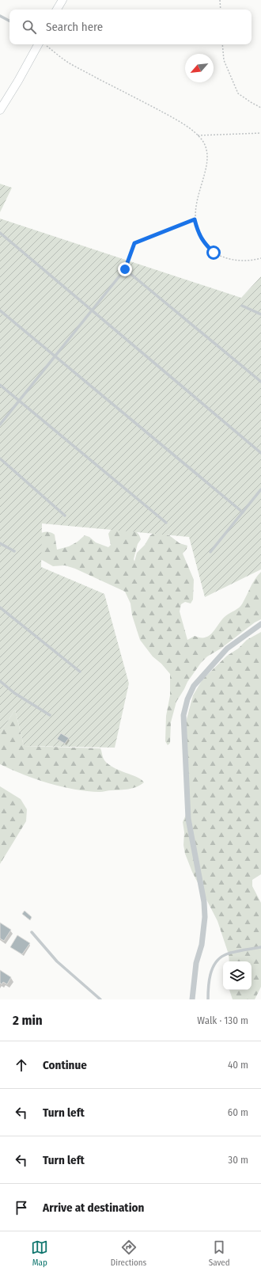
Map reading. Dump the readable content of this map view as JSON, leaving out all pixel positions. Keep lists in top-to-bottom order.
{
  "north": "bottom left",
  "page": {
    "search": "Search here",
    "heading": ["2 min", "Walk · 130 m"],
    "list": [
      ["Continue", "40 m"],
      ["Turn left", "60 m"],
      ["Turn left", "30 m"],
      "Arrive at destination"
    ],
    "nav": ["Map", "Directions", "Saved"]
  }
}
